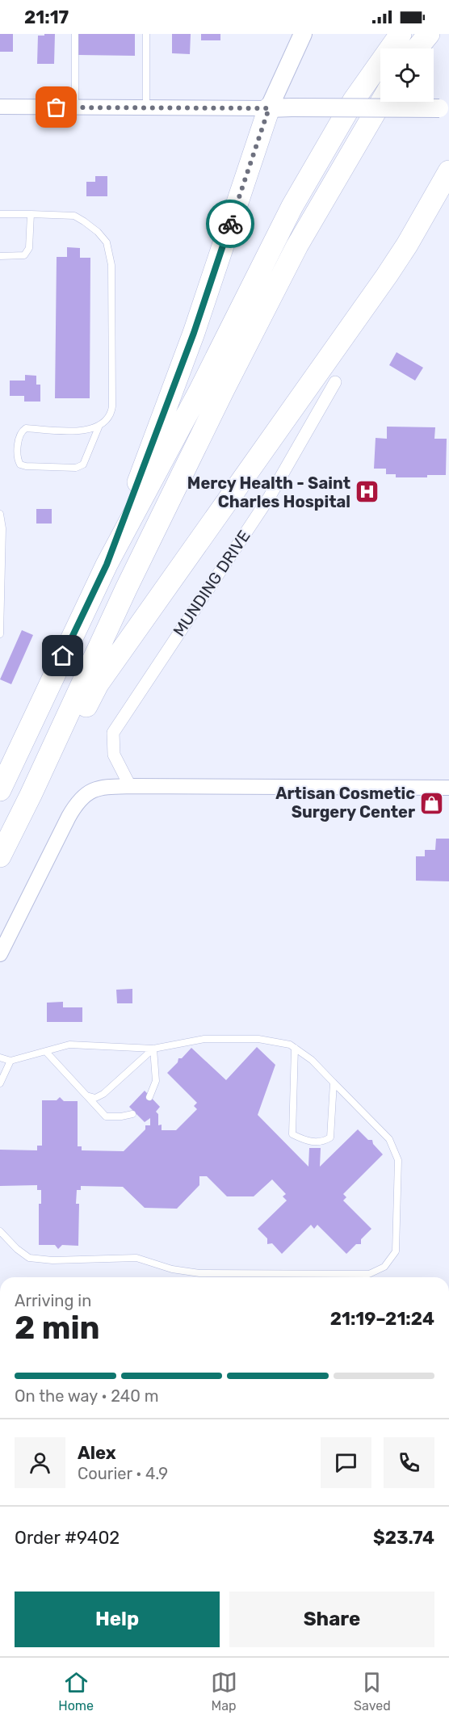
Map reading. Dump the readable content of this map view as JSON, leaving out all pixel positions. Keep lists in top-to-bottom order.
{
  "streets": {
    "street": ["MUNDING DRIVE"]
  },
  "places": {
    "hospital": ["Mercy Health - Saint Charles Hospital"],
    "shop": ["Artisan Cosmetic Surgery Center"]
  },
  "page": {
    "status": "21:17",
    "heading": ["2 min", "Arriving in", "21:19–21:24"],
    "panel": [
      "Alex",
      "Courier · 4.9",
      "Order #9402",
      "$23.74"
    ],
    "bar": "On the way · 240 m",
    "buttons": ["Help", "Share"],
    "tabs": ["Home", "Map", "Saved"]
  }
}
